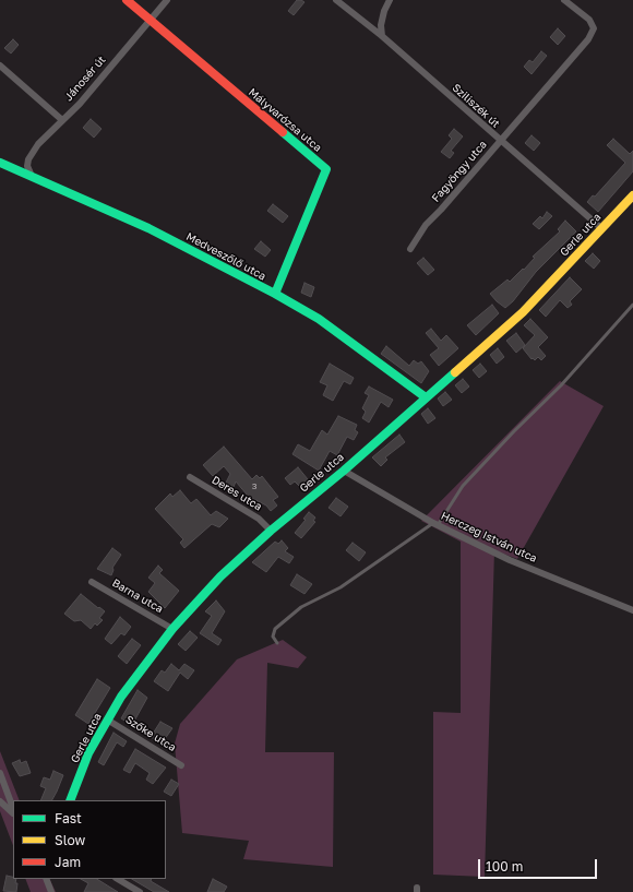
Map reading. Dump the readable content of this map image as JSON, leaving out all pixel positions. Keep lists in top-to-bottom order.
{
  "streets": {
    "street": [
      "Jánosér út",
      "Sziliszék út",
      "Mályvarózsa utca",
      "Fagyöngy utca",
      "Gerle utca",
      "Medveszőlő utca",
      "Deres utca",
      "Herczeg István utca",
      "Barna utca",
      "Szőke utca"
    ]
  },
  "crossings": [
    ["Jánosér út", "Mályvarózsa utca"],
    ["Jánosér út", "Medveszőlő utca"],
    ["Sziliszék út", "Fagyöngy utca"],
    ["Sziliszék út", "Gerle utca"],
    ["Mályvarózsa utca", "Medveszőlő utca"],
    ["Gerle utca", "Medveszőlő utca"],
    ["Gerle utca", "Deres utca"],
    ["Gerle utca", "Herczeg István utca"],
    ["Gerle utca", "Barna utca"],
    ["Gerle utca", "Szőke utca"]
  ],
  "house_numbers": ["3"],
  "legend": ["Fast", "Slow", "Jam"],
  "scale_bar": "100 m"
}
